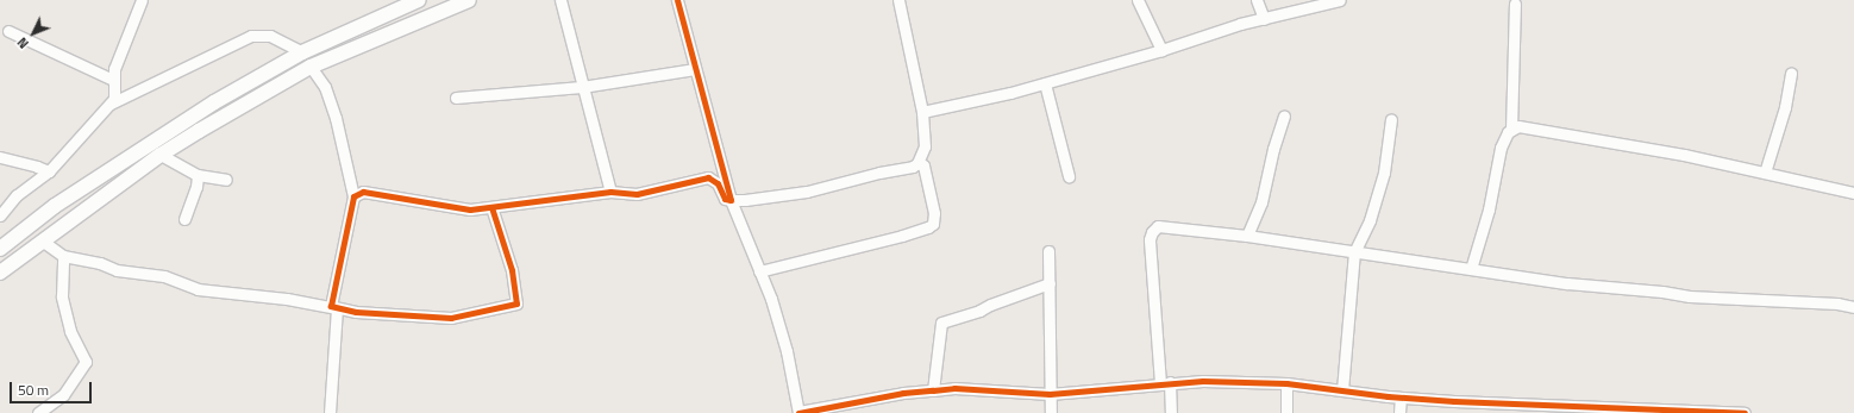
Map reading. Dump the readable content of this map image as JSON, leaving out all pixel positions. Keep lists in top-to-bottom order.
{
  "scale_bar": "50 m",
  "north": "bottom left"
}
